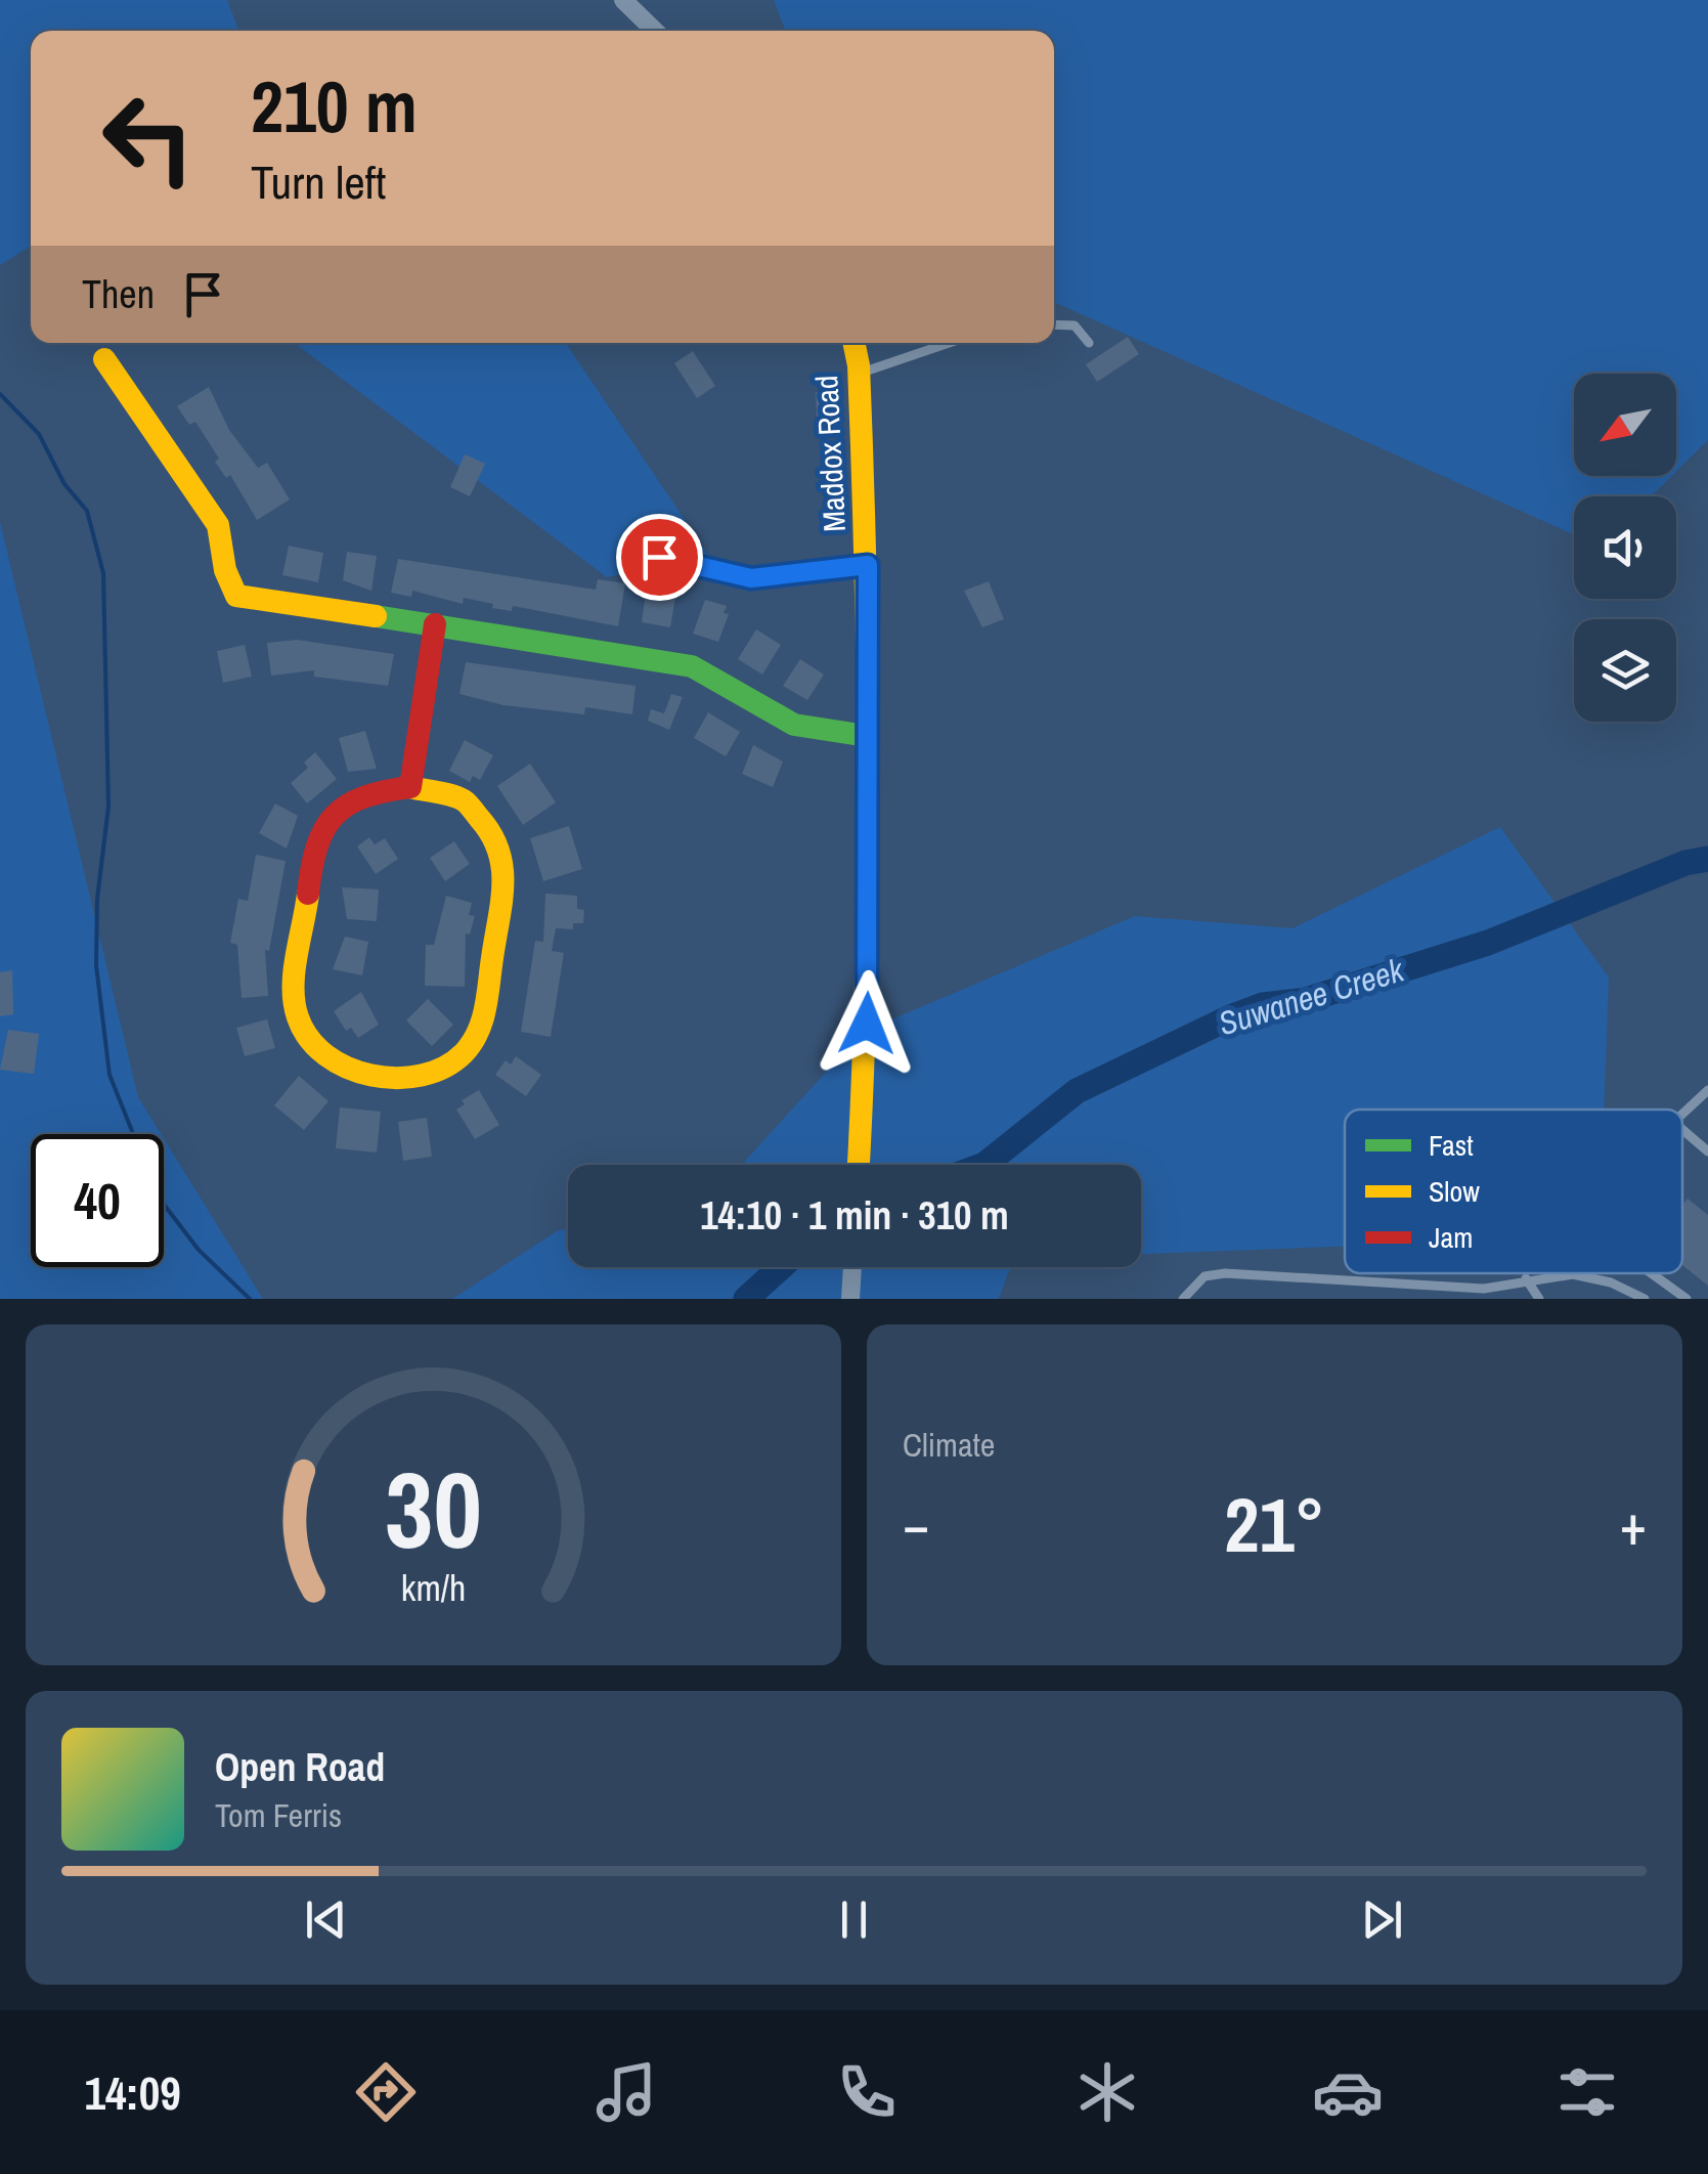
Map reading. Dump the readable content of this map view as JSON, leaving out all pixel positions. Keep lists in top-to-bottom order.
{
  "streets": {
    "street": ["Maddox Road"]
  },
  "water": ["Suwanee Creek"],
  "legend": ["Fast", "Slow", "Jam"],
  "north": "bottom left",
  "page": {
    "turn": ["210 m", "Turn left"],
    "then": "Then",
    "limit": "40",
    "trip": "14:10 · 1 min · 310 m",
    "tile": "Climate",
    "heat": ["−", "21°", "+"],
    "song": ["Open Road", "Tom Ferris"],
    "tabs": "14:09",
    "gauge": ["30", "km/h"]
  }
}
